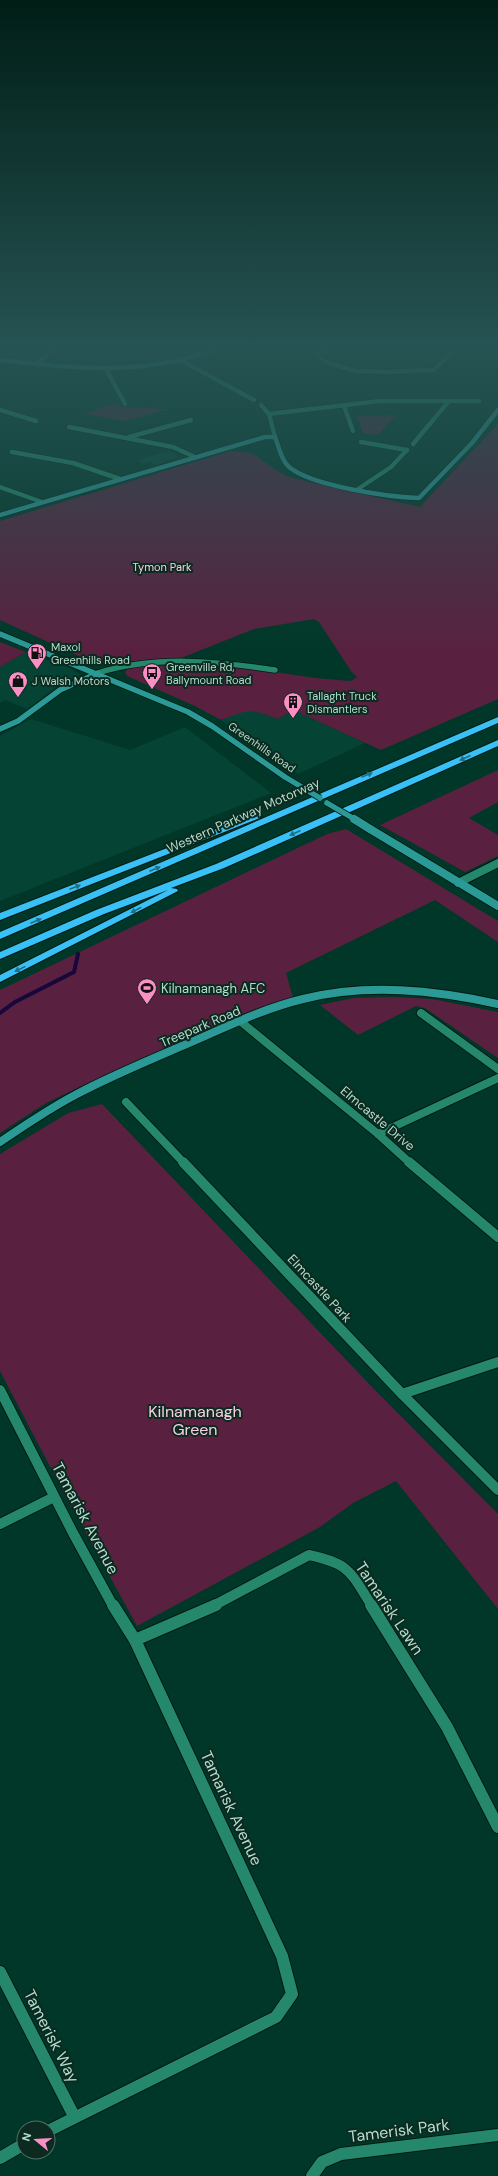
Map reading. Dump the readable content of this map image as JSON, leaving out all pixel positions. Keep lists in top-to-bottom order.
{
  "streets": {
    "highway": ["Western Parkway Motorway"],
    "street": [
      "Greenhills Road",
      "Treepark Road",
      "Elmcastle Drive",
      "Elmcastle Park",
      "Tamarisk Avenue",
      "Tamarisk Lawn",
      "Tamerisk Way",
      "Tamerisk Park"
    ]
  },
  "crossings": [
    ["Treepark Road", "Elmcastle Drive"],
    ["Tamarisk Avenue", "Tamarisk Lawn"],
    ["Tamarisk Avenue", "Tamerisk Way"]
  ],
  "parks": ["Tymon Park", "Kilnamanagh Green"],
  "places": {
    "fuel station": ["Maxol Greenhills Road"],
    "bus stop": ["Greenville Rd, Ballymount Road"],
    "shop": ["J Walsh Motors"],
    "building": ["Tallaght Truck Dismantlers"],
    "sports": ["Kilnamanagh AFC"]
  },
  "north": "left"
}
